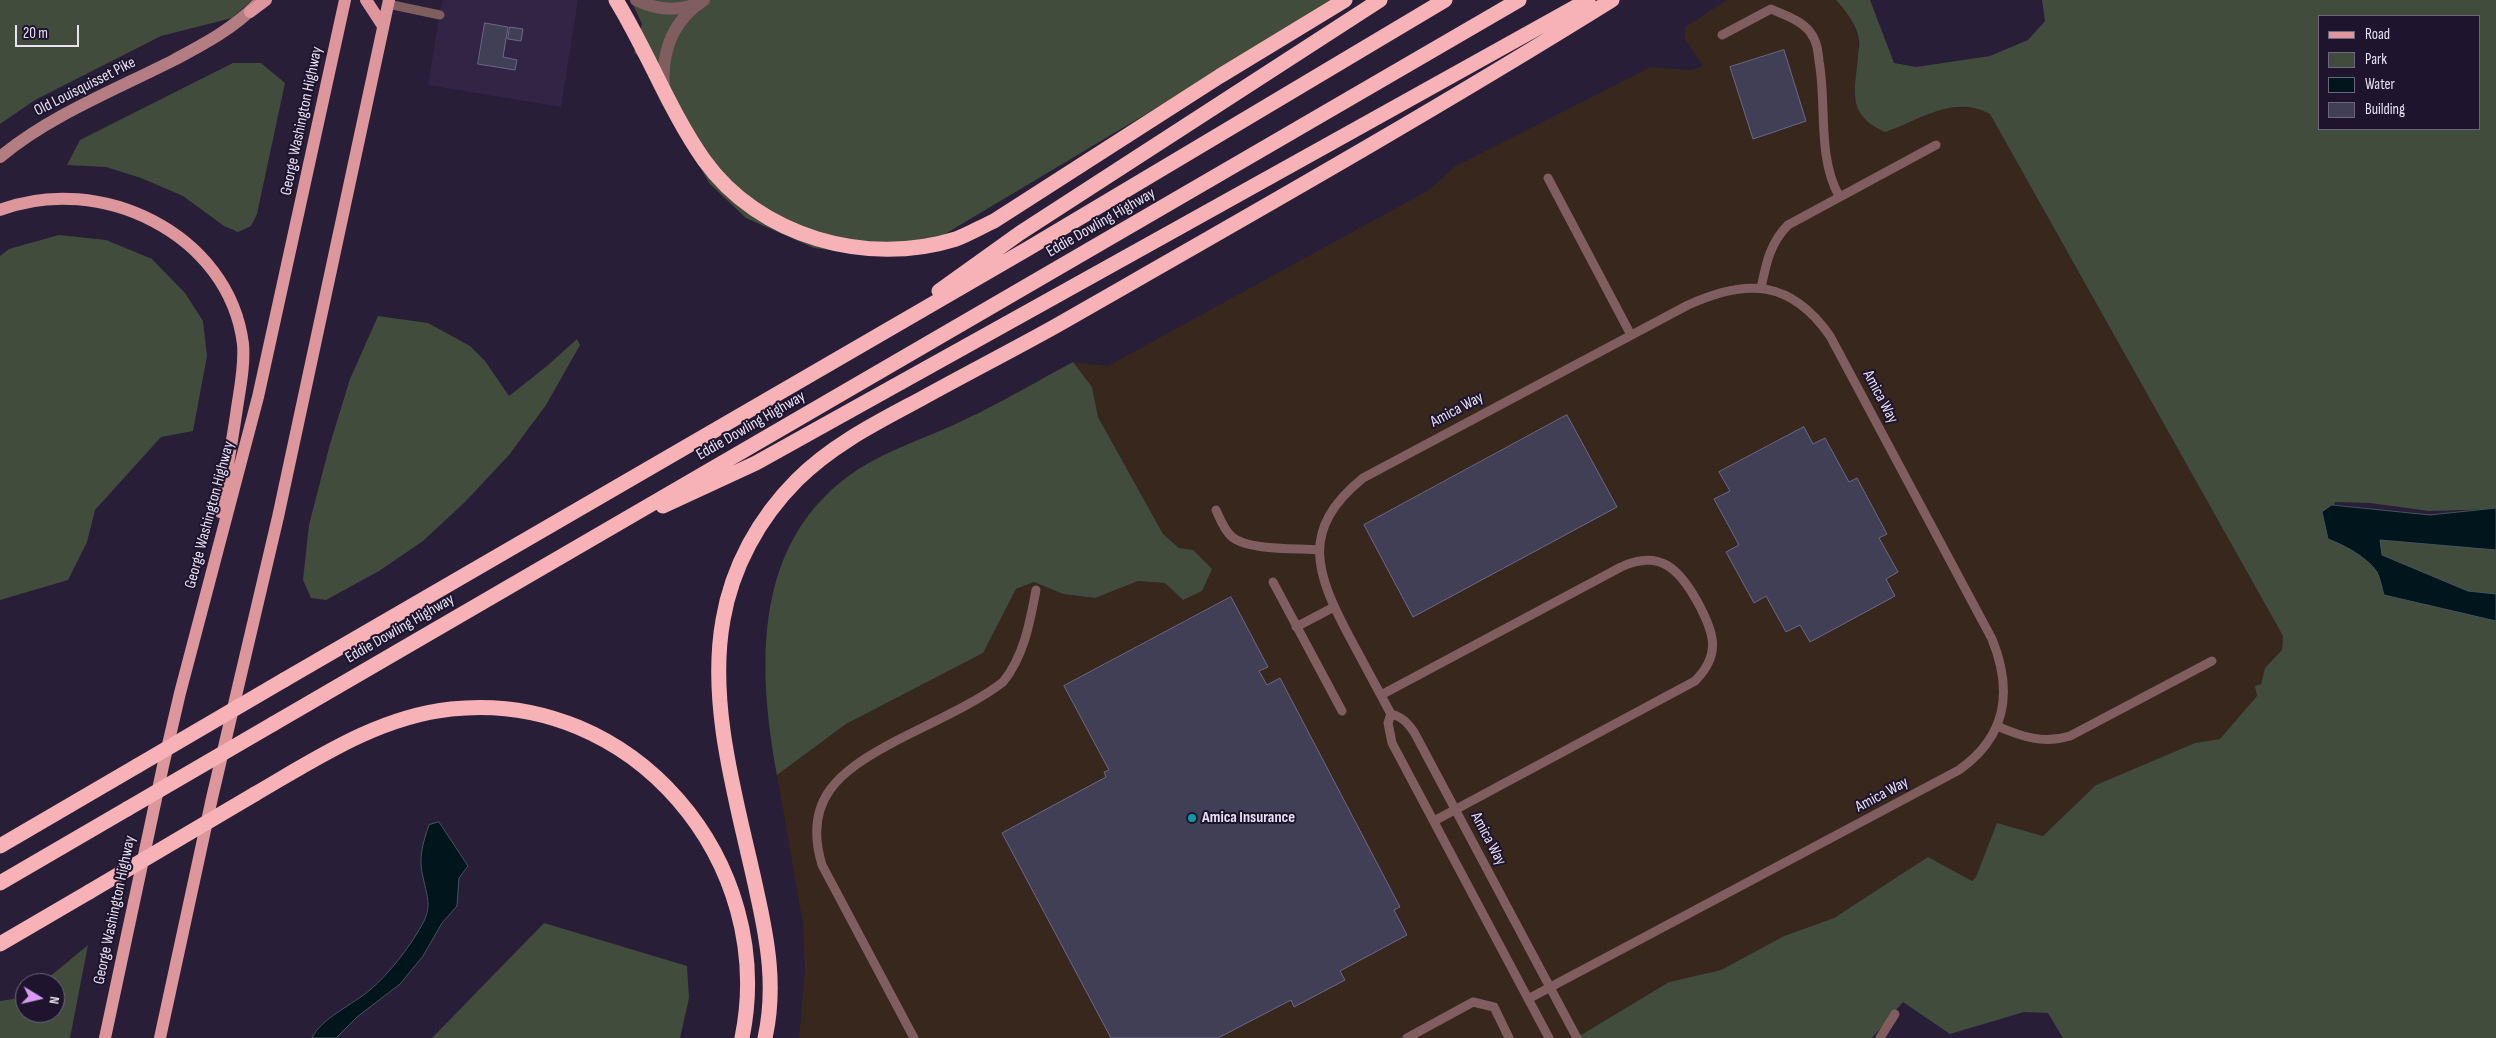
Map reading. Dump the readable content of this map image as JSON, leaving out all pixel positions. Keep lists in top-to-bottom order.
{
  "streets": {
    "highway": ["Eddie Dowling Highway"],
    "main road": ["George Washington Highway"],
    "street": ["Old Louisquisset Pike"],
    "lane": ["Amica Way"]
  },
  "places": ["Amica Insurance"],
  "legend": [
    "Road",
    "Park",
    "Water",
    "Building"
  ],
  "scale_bar": "20 m",
  "north": "right"
}
